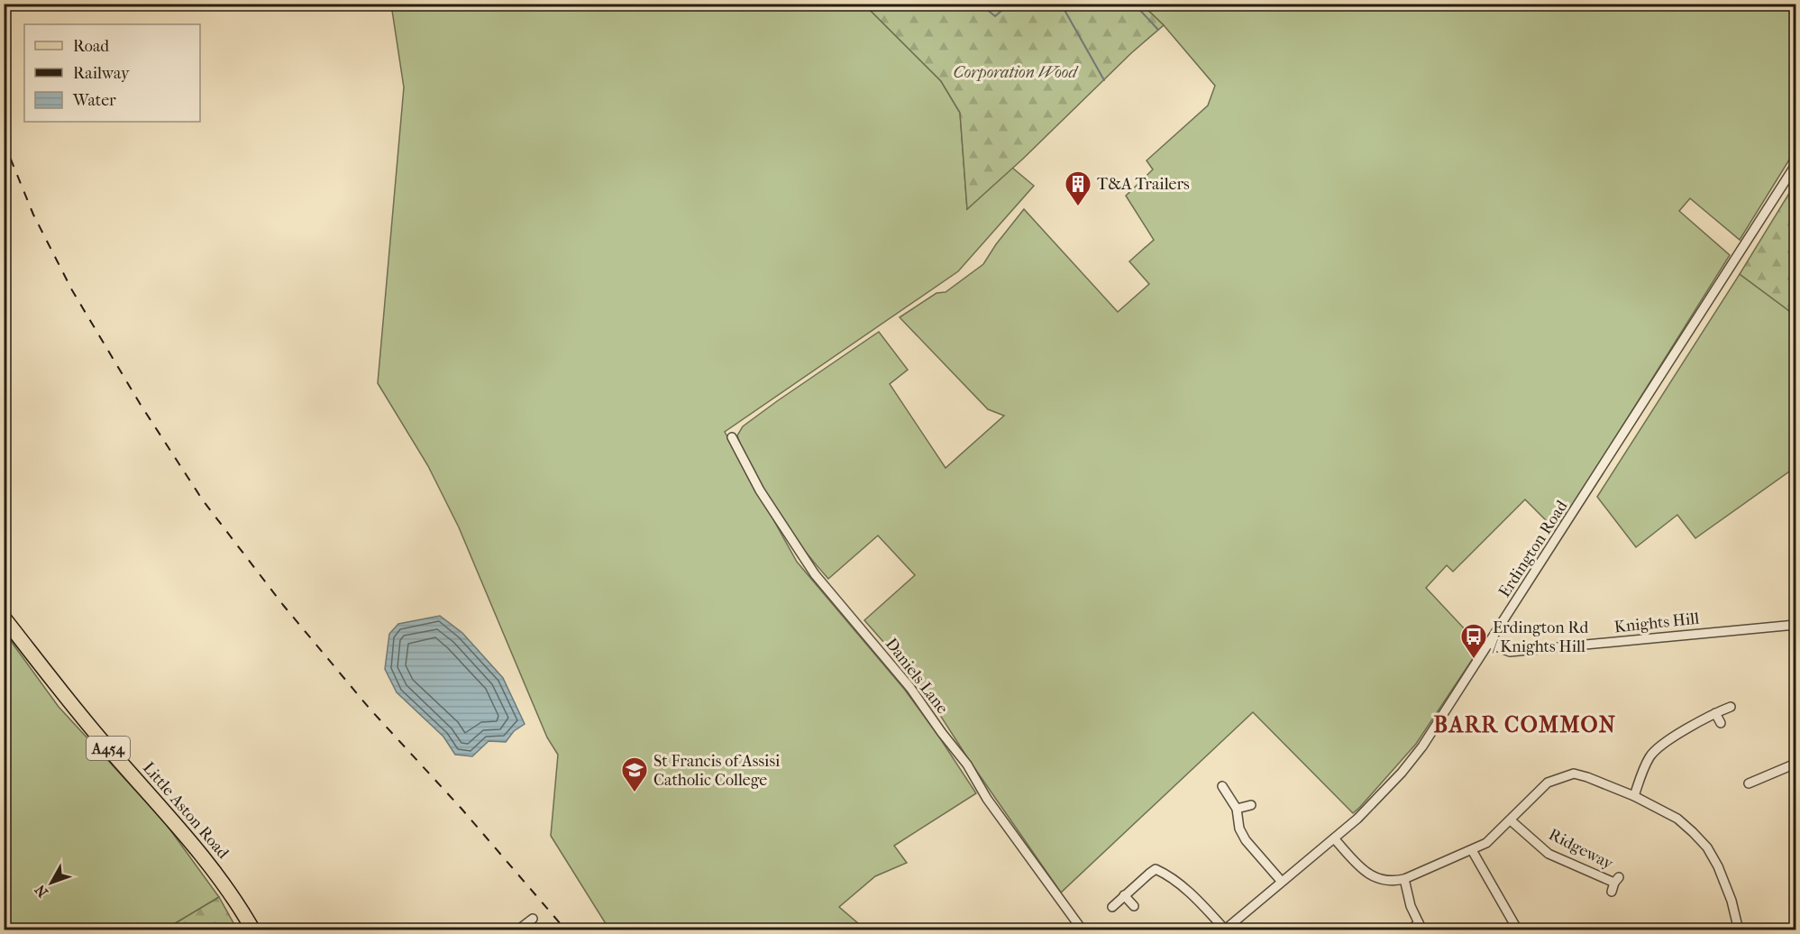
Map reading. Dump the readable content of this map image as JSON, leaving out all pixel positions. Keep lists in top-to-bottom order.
{
  "streets": {
    "main road": ["A454", "Little Aston Road"],
    "street": [
      "Erdington Road",
      "Knights Hill",
      "Daniels Lane",
      "Ridgeway"
    ]
  },
  "crossings": [
    ["Erdington Road", "Knights Hill"]
  ],
  "districts": ["BARR COMMON"],
  "parks": ["Corporation Wood"],
  "places": {
    "building": ["T&A Trailers"],
    "bus stop": ["Erdington Rd / Knights Hill"],
    "school or university": ["St Francis of Assisi Catholic College"]
  },
  "legend": ["Road", "Railway", "Water"],
  "north": "bottom left"
}
